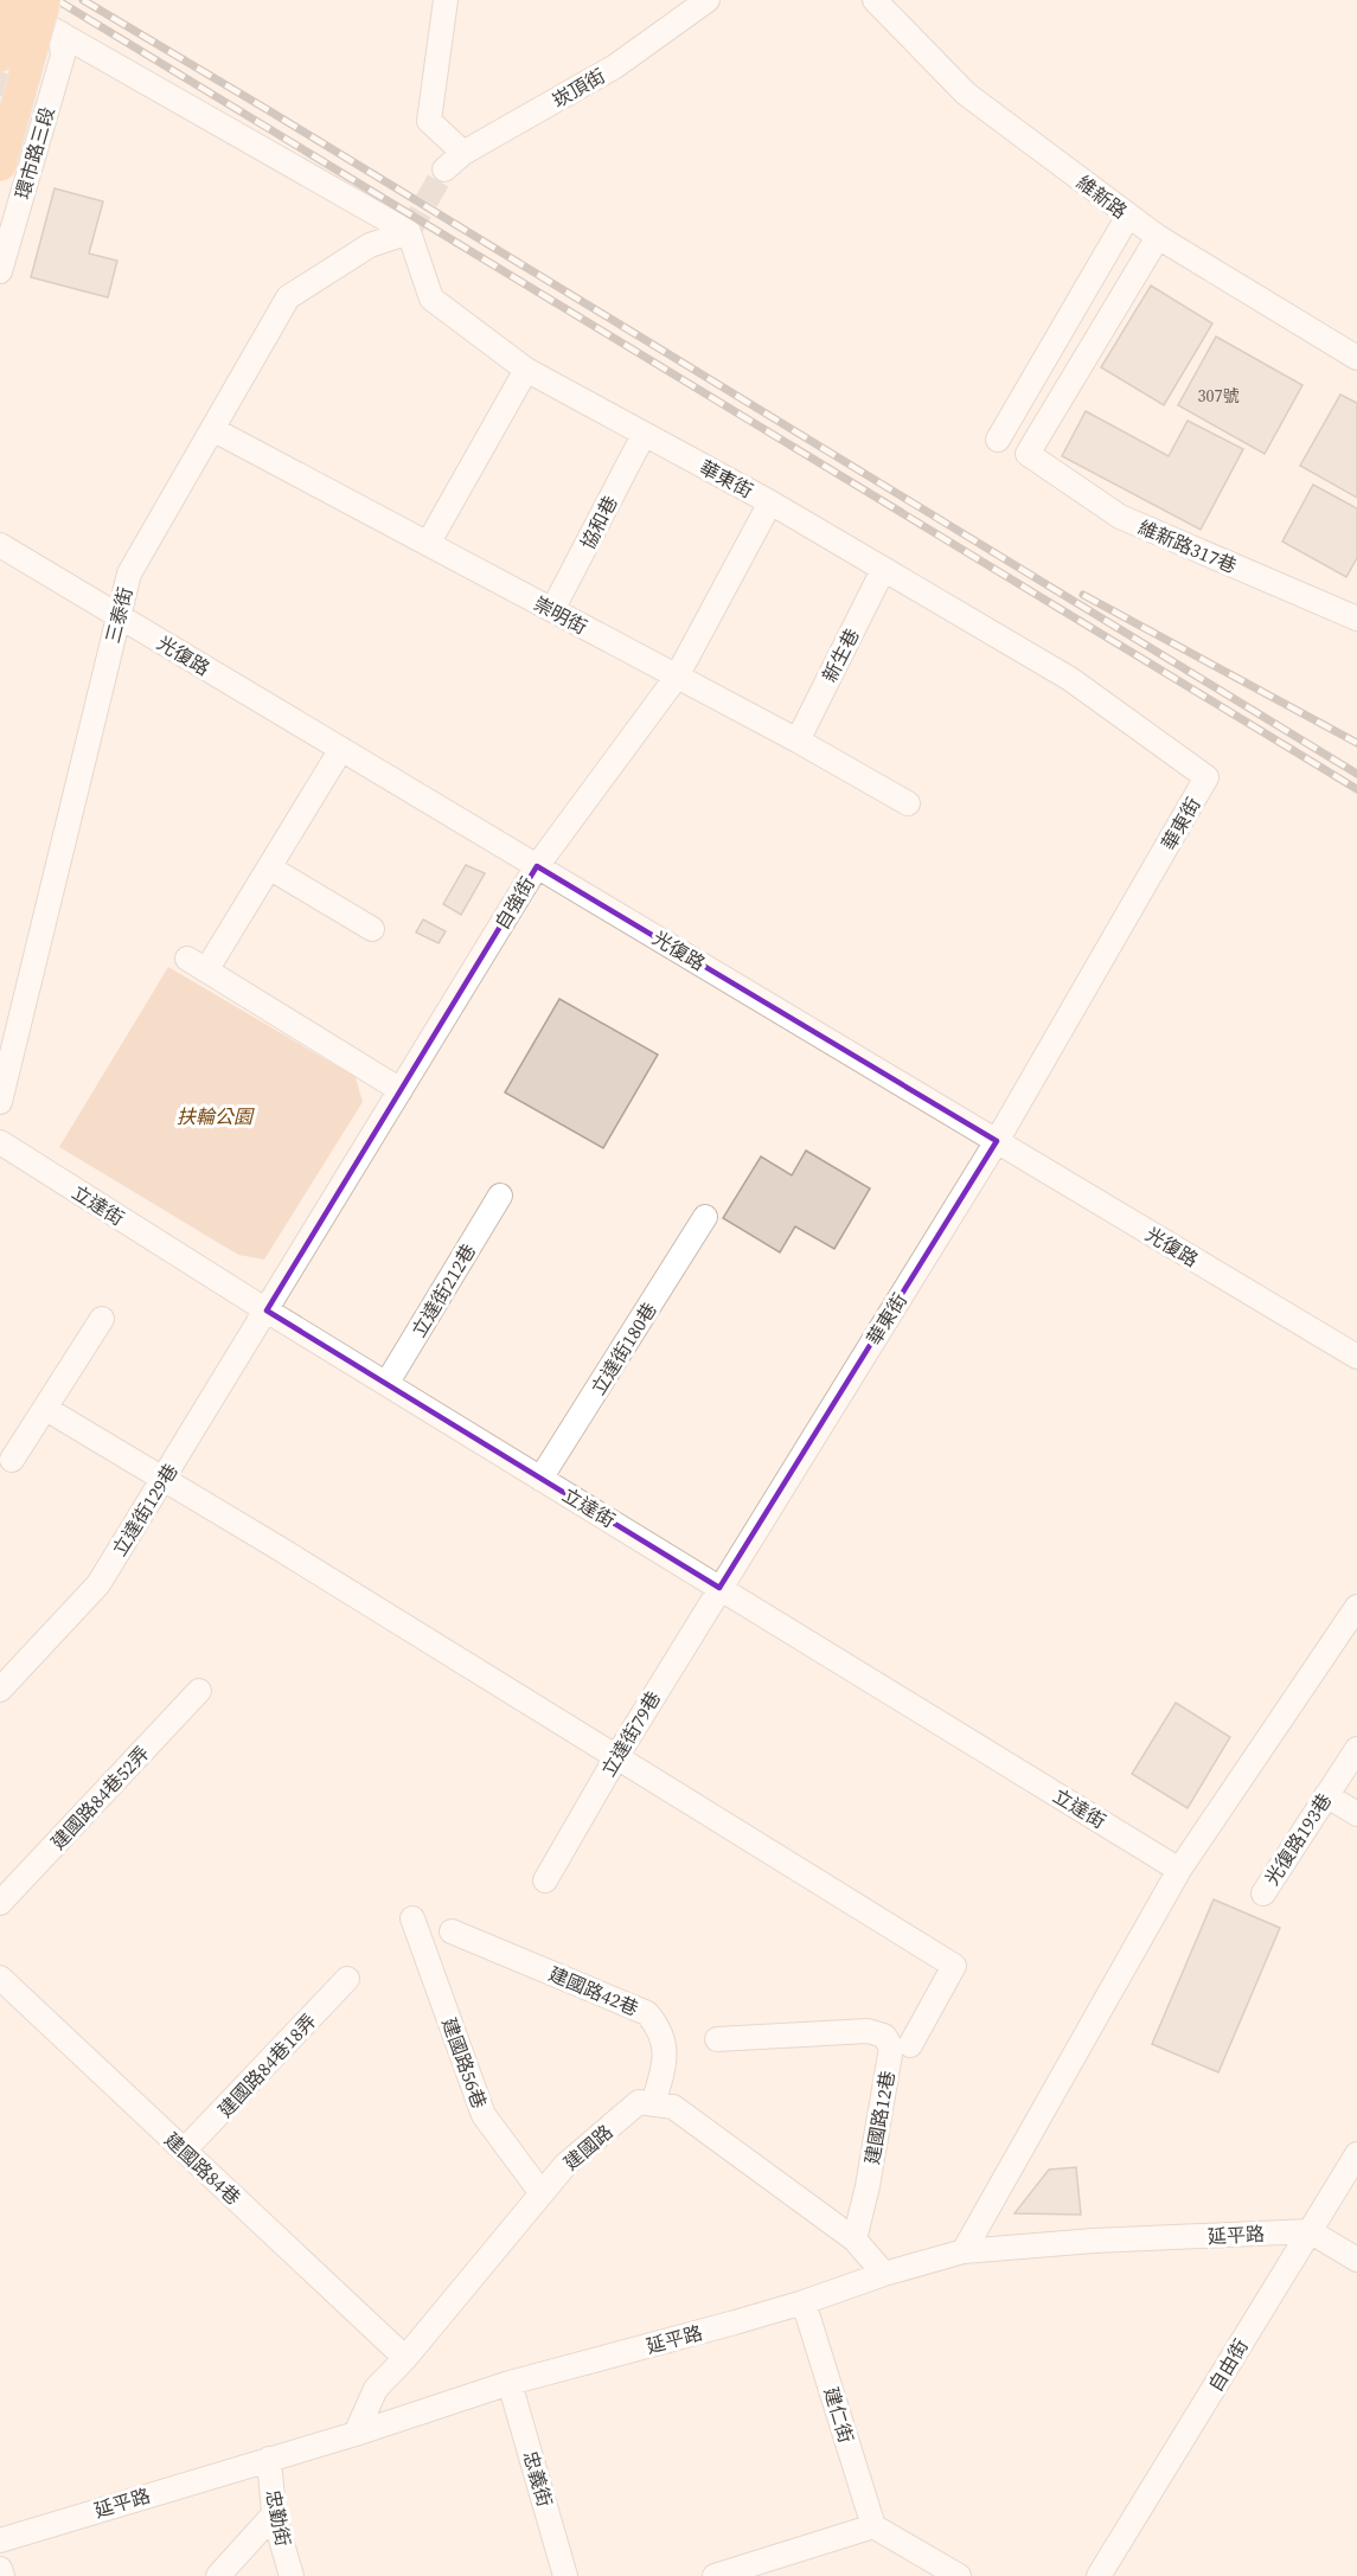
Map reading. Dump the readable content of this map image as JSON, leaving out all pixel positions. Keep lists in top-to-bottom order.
{
  "streets": {
    "street": [
      "崁頂街",
      "環市路三段",
      "維新路",
      "華東街",
      "協和巷",
      "維新路317巷",
      "三泰街",
      "崇明街",
      "光復路",
      "新生巷",
      "自強街",
      "立達街",
      "立達街212巷",
      "立達街180巷",
      "立達街129巷",
      "立達街79巷",
      "建國路84巷52弄",
      "光復路193巷",
      "建國路42巷",
      "建國路56巷",
      "建國路84巷18弄",
      "建國路12巷",
      "建國路",
      "建國路84巷",
      "延平路",
      "自由街",
      "建仁街",
      "忠義街",
      "忠勤街"
    ]
  },
  "crossings": [
    ["維新路", "維新路317巷"],
    ["華東街", "協和巷"],
    ["華東街", "三泰街"],
    ["華東街", "光復路"],
    ["華東街", "新生巷"],
    ["華東街", "自強街"],
    ["華東街", "立達街"],
    ["華東街", "立達街79巷"],
    ["協和巷", "崇明街"],
    ["三泰街", "崇明街"],
    ["三泰街", "光復路"],
    ["崇明街", "新生巷"],
    ["崇明街", "自強街"],
    ["光復路", "自強街"],
    ["自強街", "立達街"],
    ["自強街", "立達街129巷"],
    ["立達街", "立達街212巷"],
    ["立達街", "立達街180巷"],
    ["立達街", "立達街129巷"],
    ["立達街", "立達街79巷"],
    ["建國路42巷", "建國路"],
    ["建國路56巷", "建國路"],
    ["建國路84巷18弄", "建國路84巷"],
    ["建國路", "建國路84巷"],
    ["建國路", "延平路"],
    ["延平路", "自由街"],
    ["延平路", "建仁街"],
    ["延平路", "忠義街"],
    ["延平路", "忠勤街"]
  ],
  "parks": ["扶輪公園"],
  "house_numbers": ["307號"]
}
